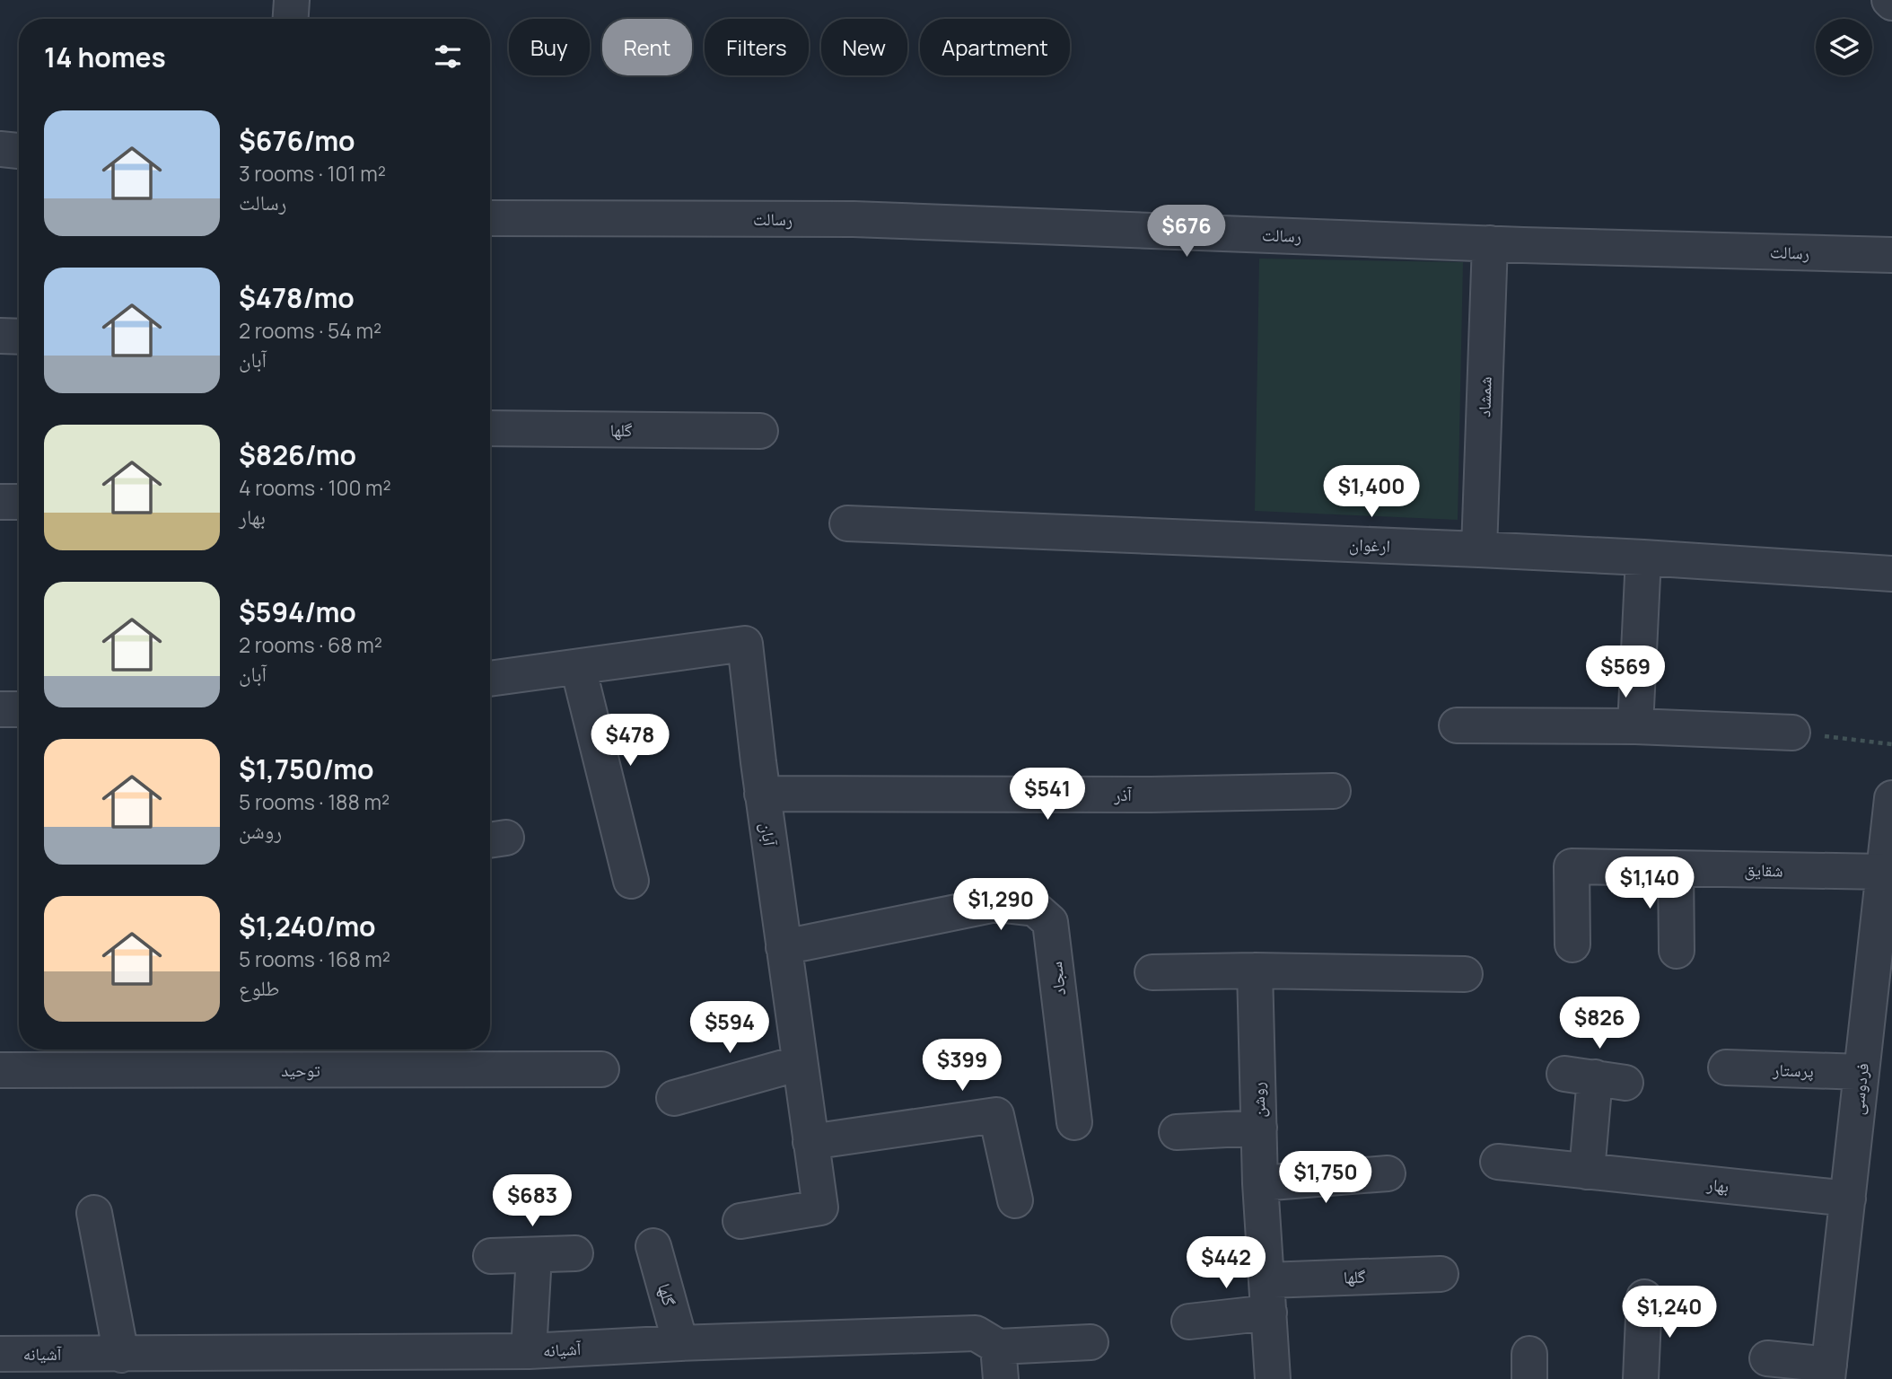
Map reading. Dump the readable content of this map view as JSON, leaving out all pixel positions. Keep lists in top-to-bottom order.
{
  "streets": {
    "street": [
      "رسالت",
      "شمشاد",
      "گلها",
      "ارغوان",
      "آذر",
      "آبان",
      "شقایق",
      "سجاد",
      "توحید",
      "پرستار",
      "فردوسی",
      "روشن",
      "بهار",
      "آشیانه"
    ]
  },
  "crossings": [
    ["رسالت", "شمشاد"],
    ["شمشاد", "ارغوان"],
    ["گلها", "روشن"],
    ["گلها", "آشیانه"],
    ["آذر", "آبان"],
    ["آبان", "سجاد"],
    ["شقایق", "فردوسی"],
    ["پرستار", "فردوسی"],
    ["فردوسی", "بهار"]
  ],
  "page": {
    "chip": [
      "Buy",
      "Rent",
      "Filters",
      "New",
      "Apartment"
    ],
    "heading": "14 homes",
    "list": [
      {
        "name": "$676/mo",
        "note": "3 rooms · 101 m² · رسالت"
      },
      {
        "name": "$478/mo",
        "note": "2 rooms · 54 m² · آبان"
      },
      {
        "name": "$826/mo",
        "note": "4 rooms · 100 m² · بهار"
      },
      {
        "name": "$594/mo",
        "note": "2 rooms · 68 m² · آبان"
      },
      {
        "name": "$1,750/mo",
        "note": "5 rooms · 188 m² · روشن"
      },
      {
        "name": "$1,240/mo",
        "note": "5 rooms · 168 m² · طلوع"
      }
    ],
    "price": [
      "$676",
      "$1,400",
      "$569",
      "$478",
      "$541",
      "$1,140",
      "$1,290",
      "$826",
      "$594",
      "$399",
      "$1,750",
      "$683",
      "$442",
      "$1,240"
    ]
  }
}
